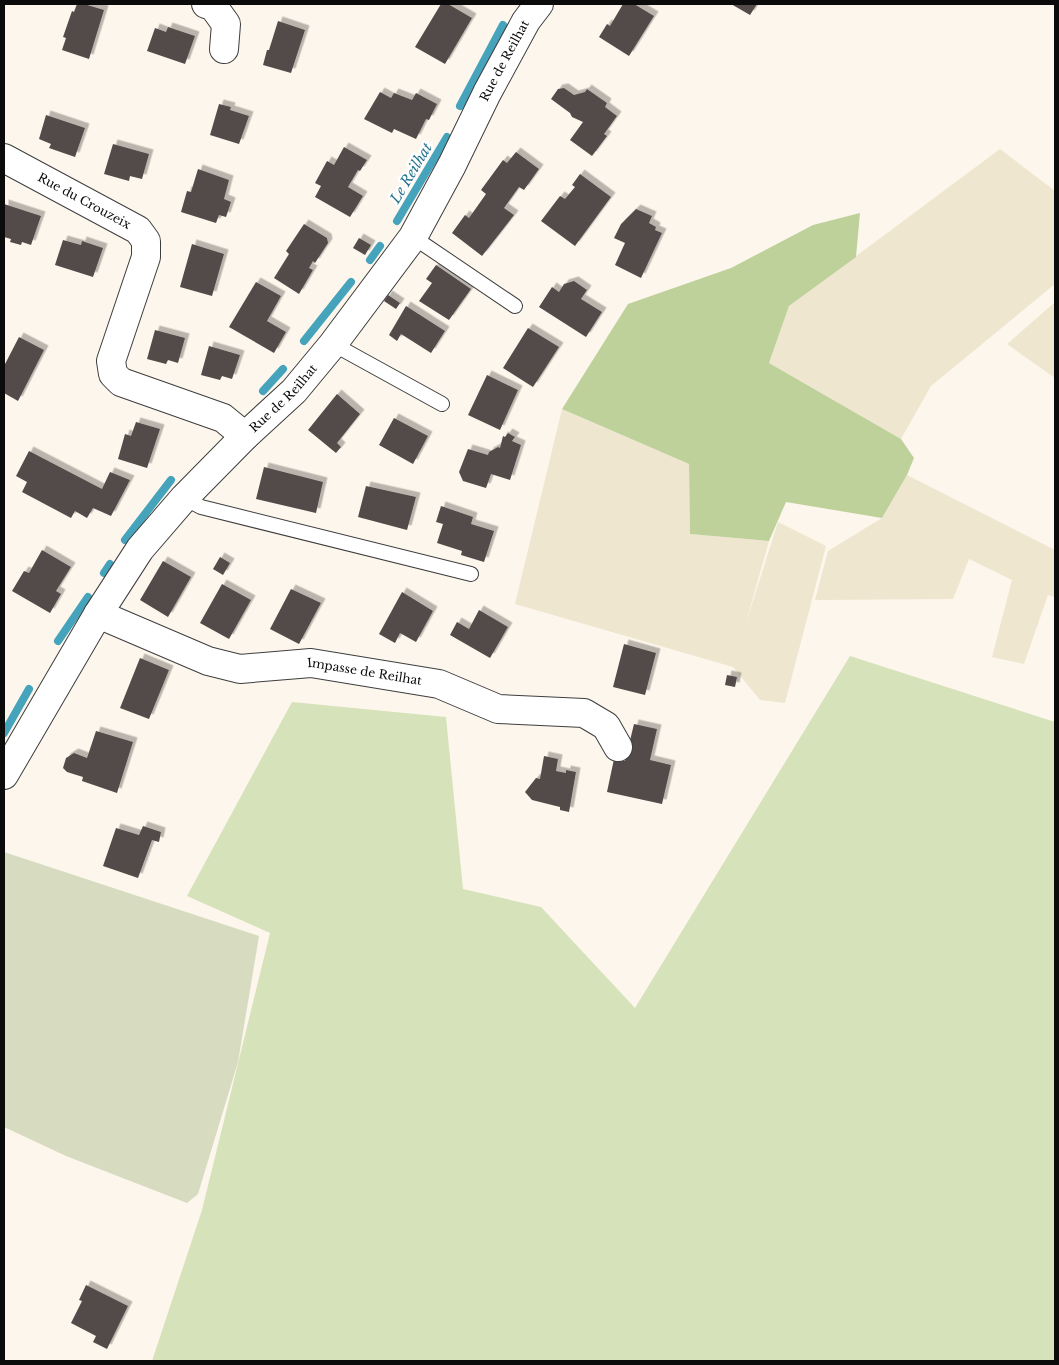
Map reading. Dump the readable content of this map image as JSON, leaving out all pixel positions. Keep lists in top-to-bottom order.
{
  "streets": {
    "street": ["Rue de Reilhat", "Rue du Crouzeix", "Impasse de Reilhat"]
  },
  "crossings": [
    ["Rue de Reilhat", "Rue du Crouzeix"],
    ["Rue de Reilhat", "Impasse de Reilhat"]
  ],
  "water": ["Le Reilhat"]
}
